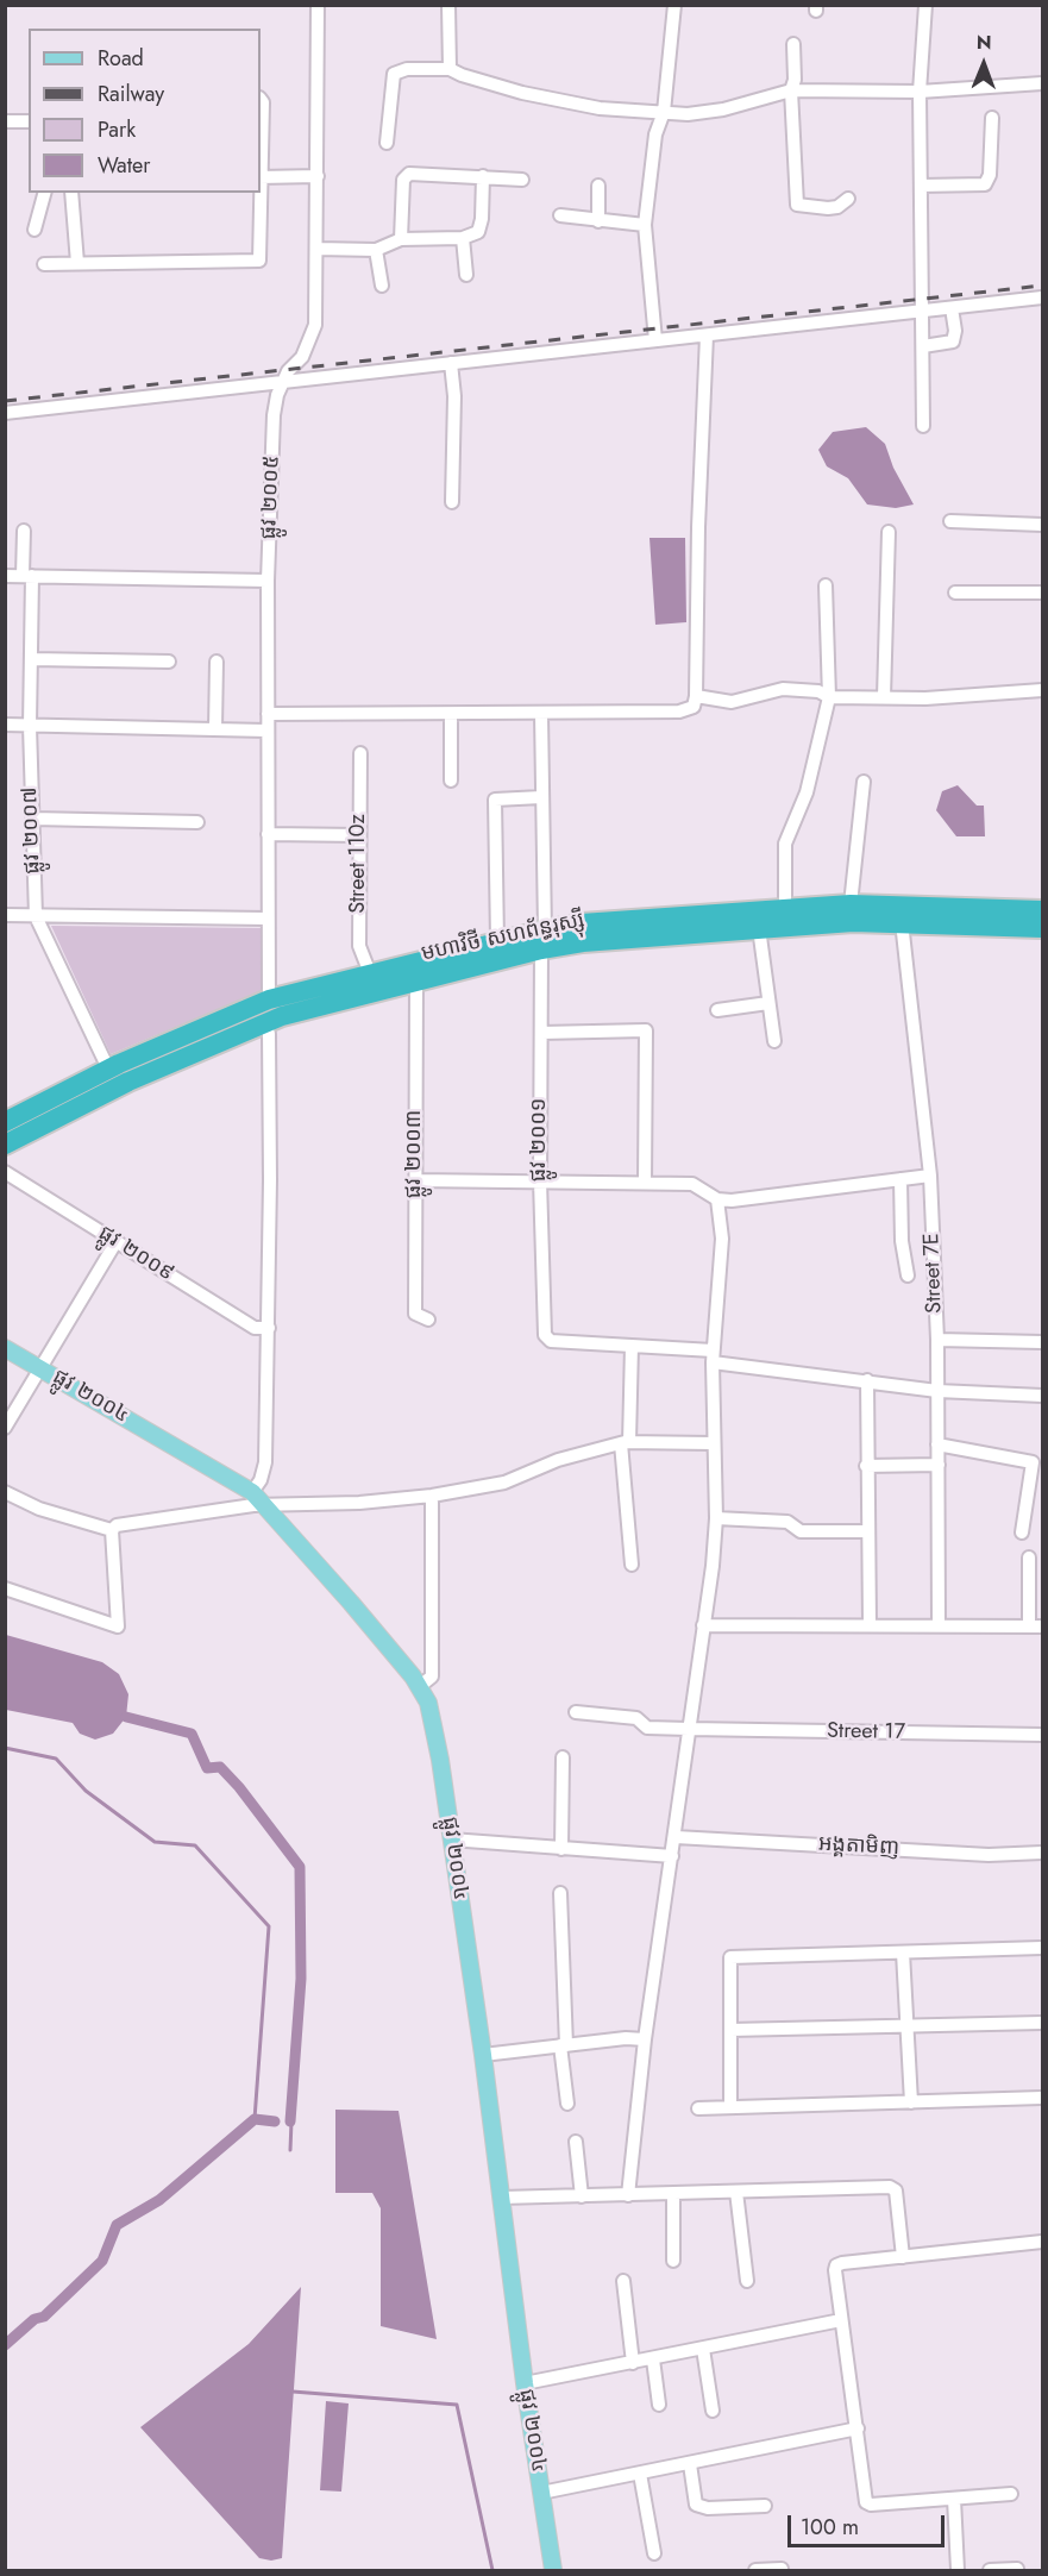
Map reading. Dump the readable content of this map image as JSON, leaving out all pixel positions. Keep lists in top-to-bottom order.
{
  "streets": {
    "highway": ["មហាវិថី សហព័ន្ធរុស្ស៊ី"],
    "main road": ["ផ្លូវ ២០០៤"],
    "street": [
      "ផ្លូវ ២០០៥",
      "ផ្លូវ ២០០៧",
      "Street 110z",
      "ផ្លូវ ២០០១",
      "ផ្លូវ ២០០៣",
      "ផ្លូវ ២០០៩",
      "Street 7E",
      "Street 17",
      "អង្គតាមិញ"
    ]
  },
  "crossings": [
    ["ផ្លូវ ២០០៥", "មហាវិថី សហព័ន្ធរុស្ស៊ី"],
    ["ផ្លូវ ២០០៧", "មហាវិថី សហព័ន្ធរុស្ស៊ី"],
    ["Street 110z", "មហាវិថី សហព័ន្ធរុស្ស៊ី"],
    ["មហាវិថី សហព័ន្ធរុស្ស៊ី", "ផ្លូវ ២០០១"],
    ["មហាវិថី សហព័ន្ធរុស្ស៊ី", "ផ្លូវ ២០០៣"],
    ["មហាវិថី សហព័ន្ធរុស្ស៊ី", "Street 7E"]
  ],
  "legend": [
    "Road",
    "Railway",
    "Park",
    "Water"
  ],
  "scale_bar": "100 m",
  "north": "top"
}
